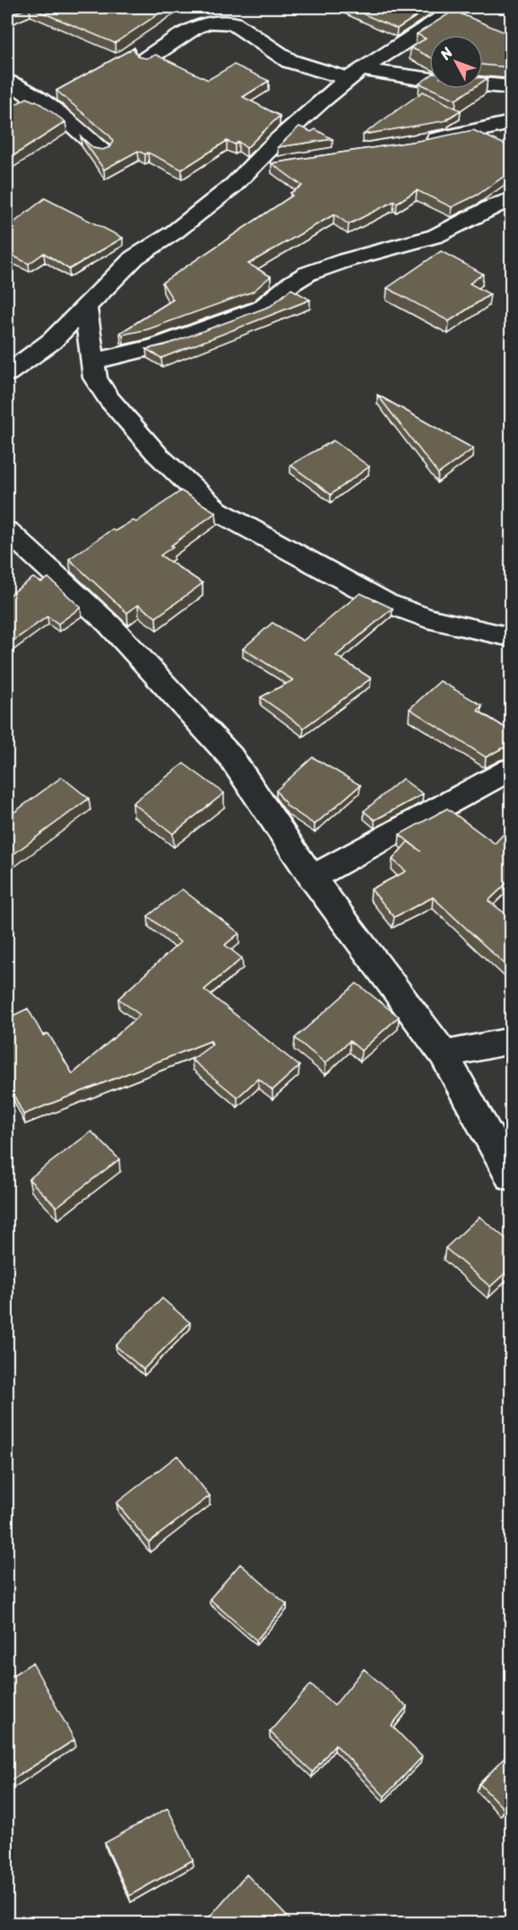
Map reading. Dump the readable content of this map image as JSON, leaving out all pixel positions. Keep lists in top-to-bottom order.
{
  "north": "top left"
}
